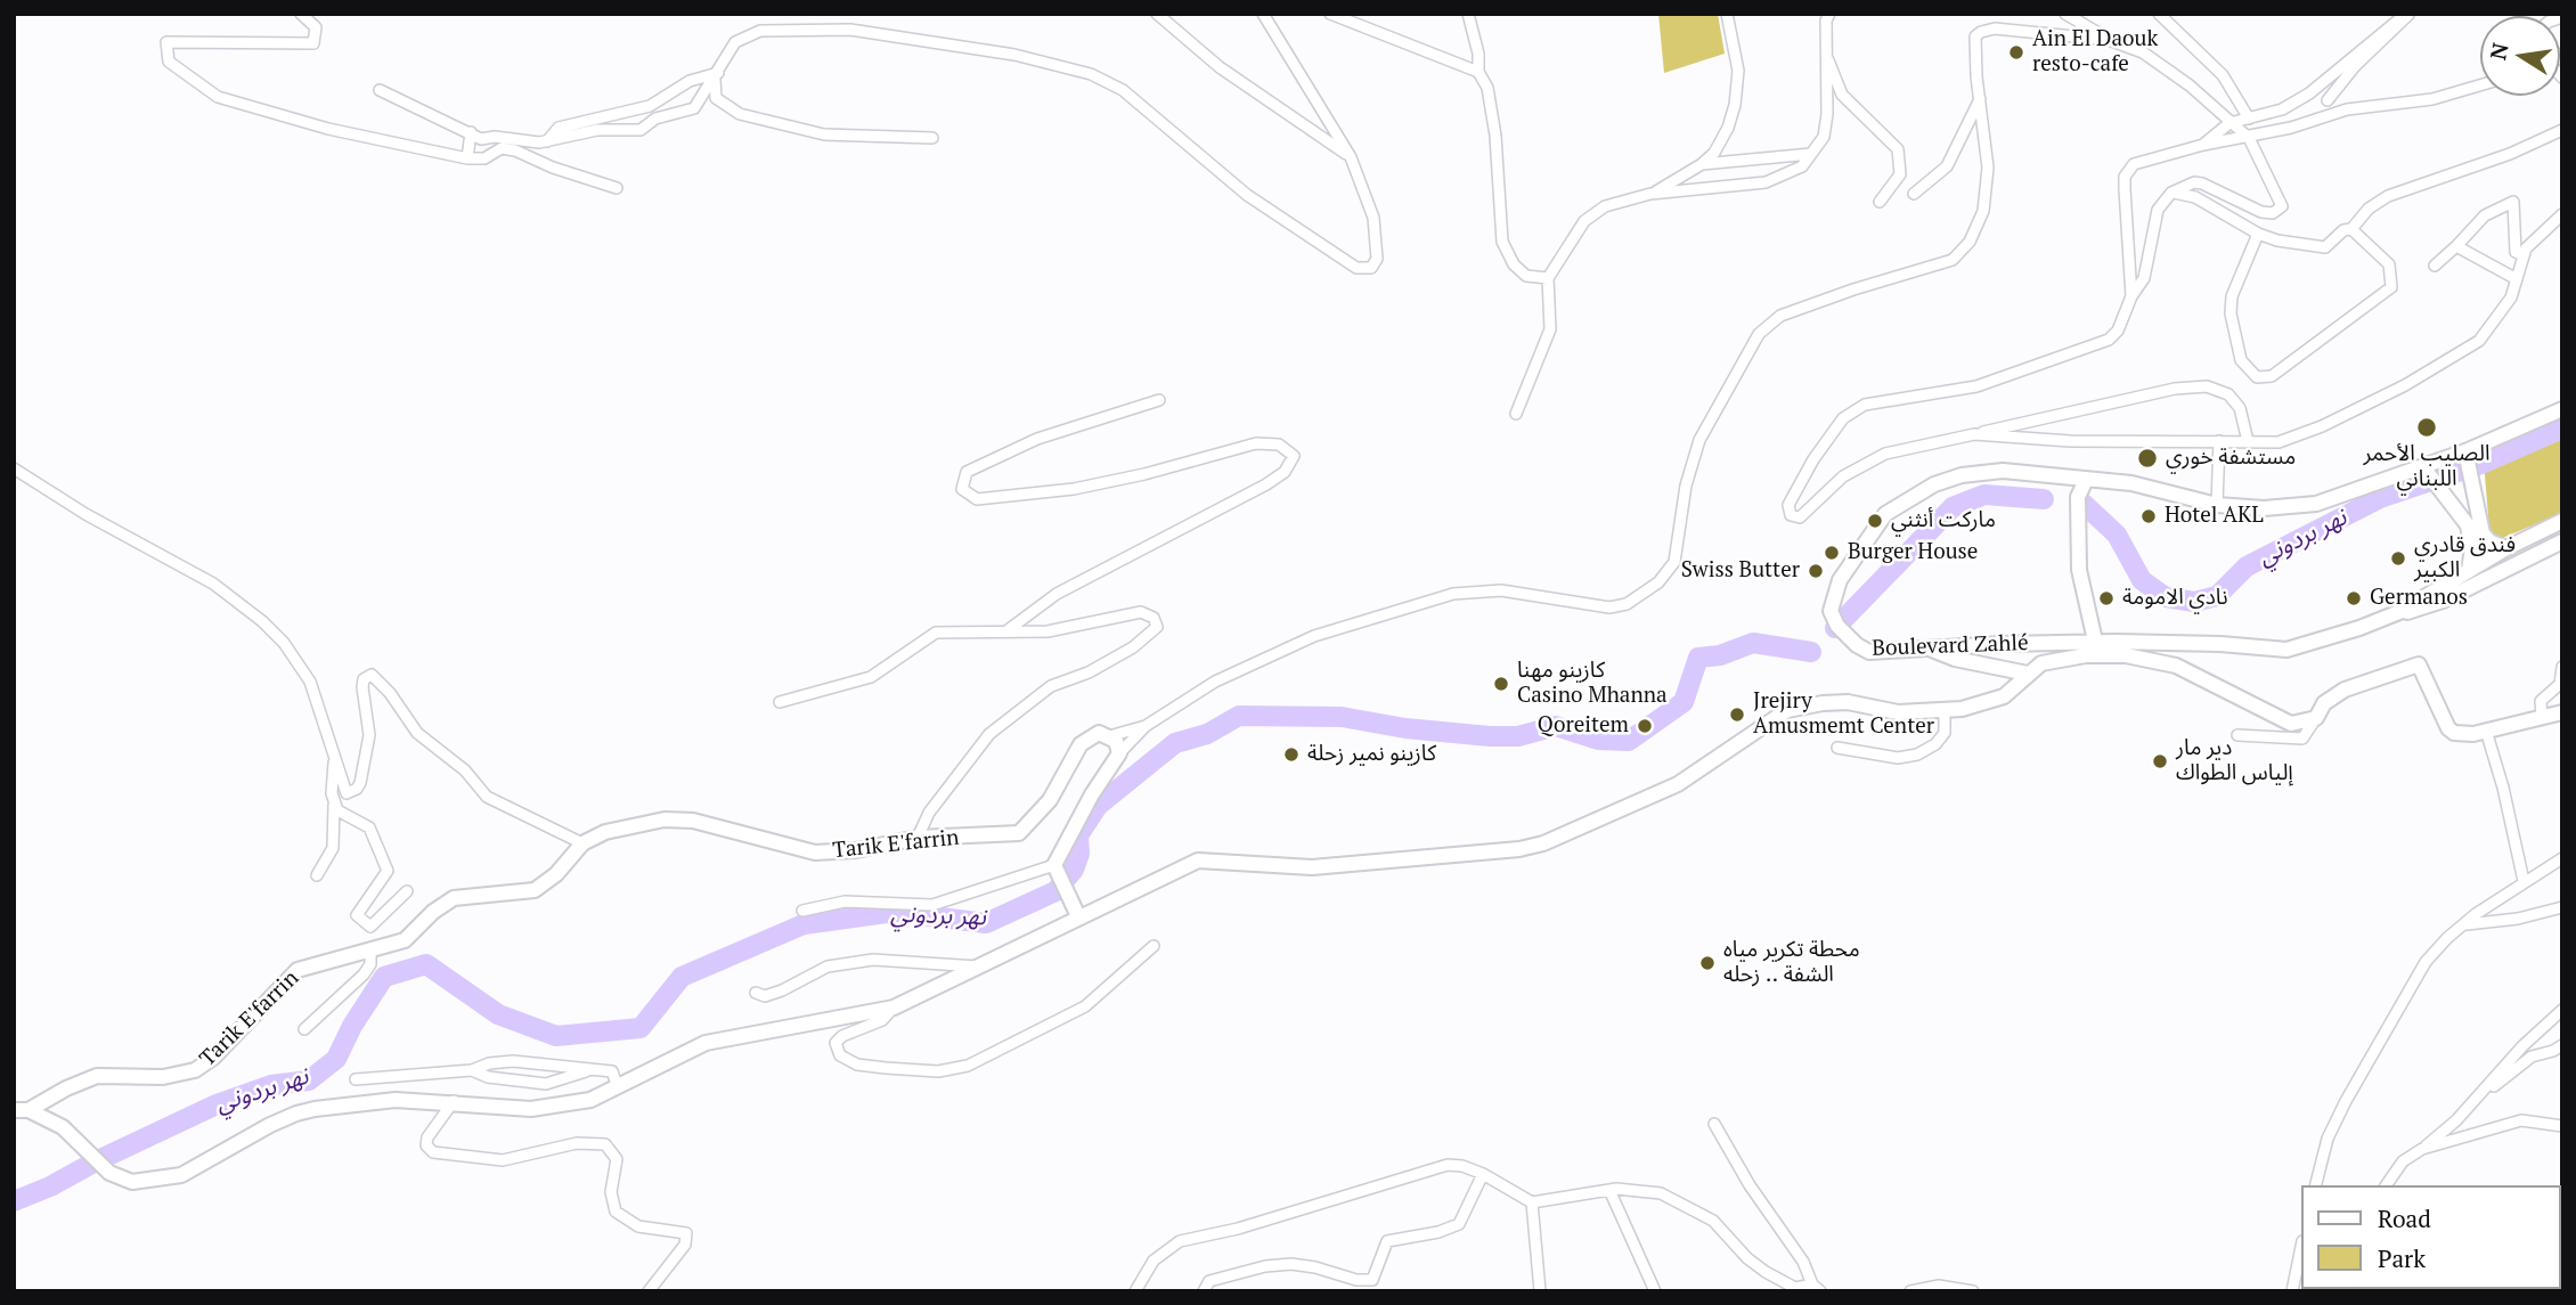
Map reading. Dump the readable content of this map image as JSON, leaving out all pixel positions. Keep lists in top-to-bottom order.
{
  "streets": {
    "street": ["Boulevard Zahlé", "Tarik E'farrin"]
  },
  "water": ["نهر بردوني"],
  "places": [
    "Ain El Daouk resto-cafe",
    "الصليب الأحمر اللبناني",
    "مستشفة خوري",
    "Hotel AKL",
    "ماركت أنثني",
    "Burger House",
    "فندق قادري الكبير",
    "Swiss Butter",
    "نادي الامومة",
    "Germanos",
    "كازينو مهنا Casino Mhanna",
    "Jrejiry Amusmemt Center",
    "Qoreitem",
    "كازينو نمير زحلة",
    "دير مار إلياس الطواك",
    "محطة تكرير مياه الشفة .. زحله"
  ],
  "legend": ["Road", "Park"],
  "north": "left"
}
